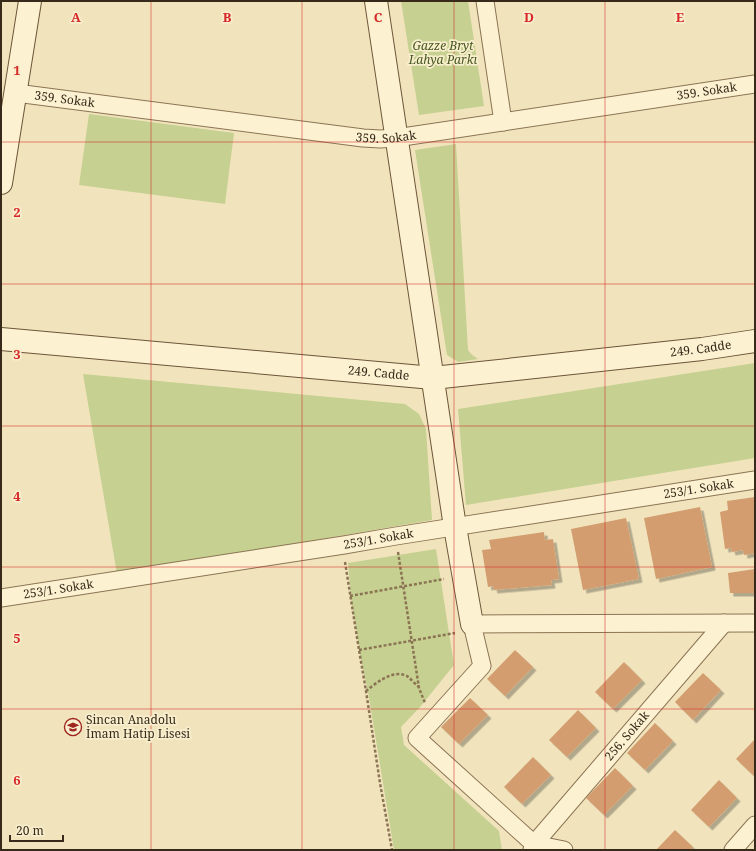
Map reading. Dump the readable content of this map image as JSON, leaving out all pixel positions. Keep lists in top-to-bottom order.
{
  "streets": {
    "street": [
      "359. Sokak",
      "249. Cadde",
      "253/1. Sokak",
      "256. Sokak"
    ]
  },
  "parks": ["Gazze Bryt Lahya Parkı"],
  "places": {
    "school or university": ["Sincan Anadolu İmam Hatip Lisesi"]
  },
  "scale_bar": "20 m",
  "grid": {
    "columns": [
      "A",
      "B",
      "C",
      "D",
      "E"
    ],
    "rows": [
      "1",
      "2",
      "3",
      "4",
      "5",
      "6"
    ]
  }
}
